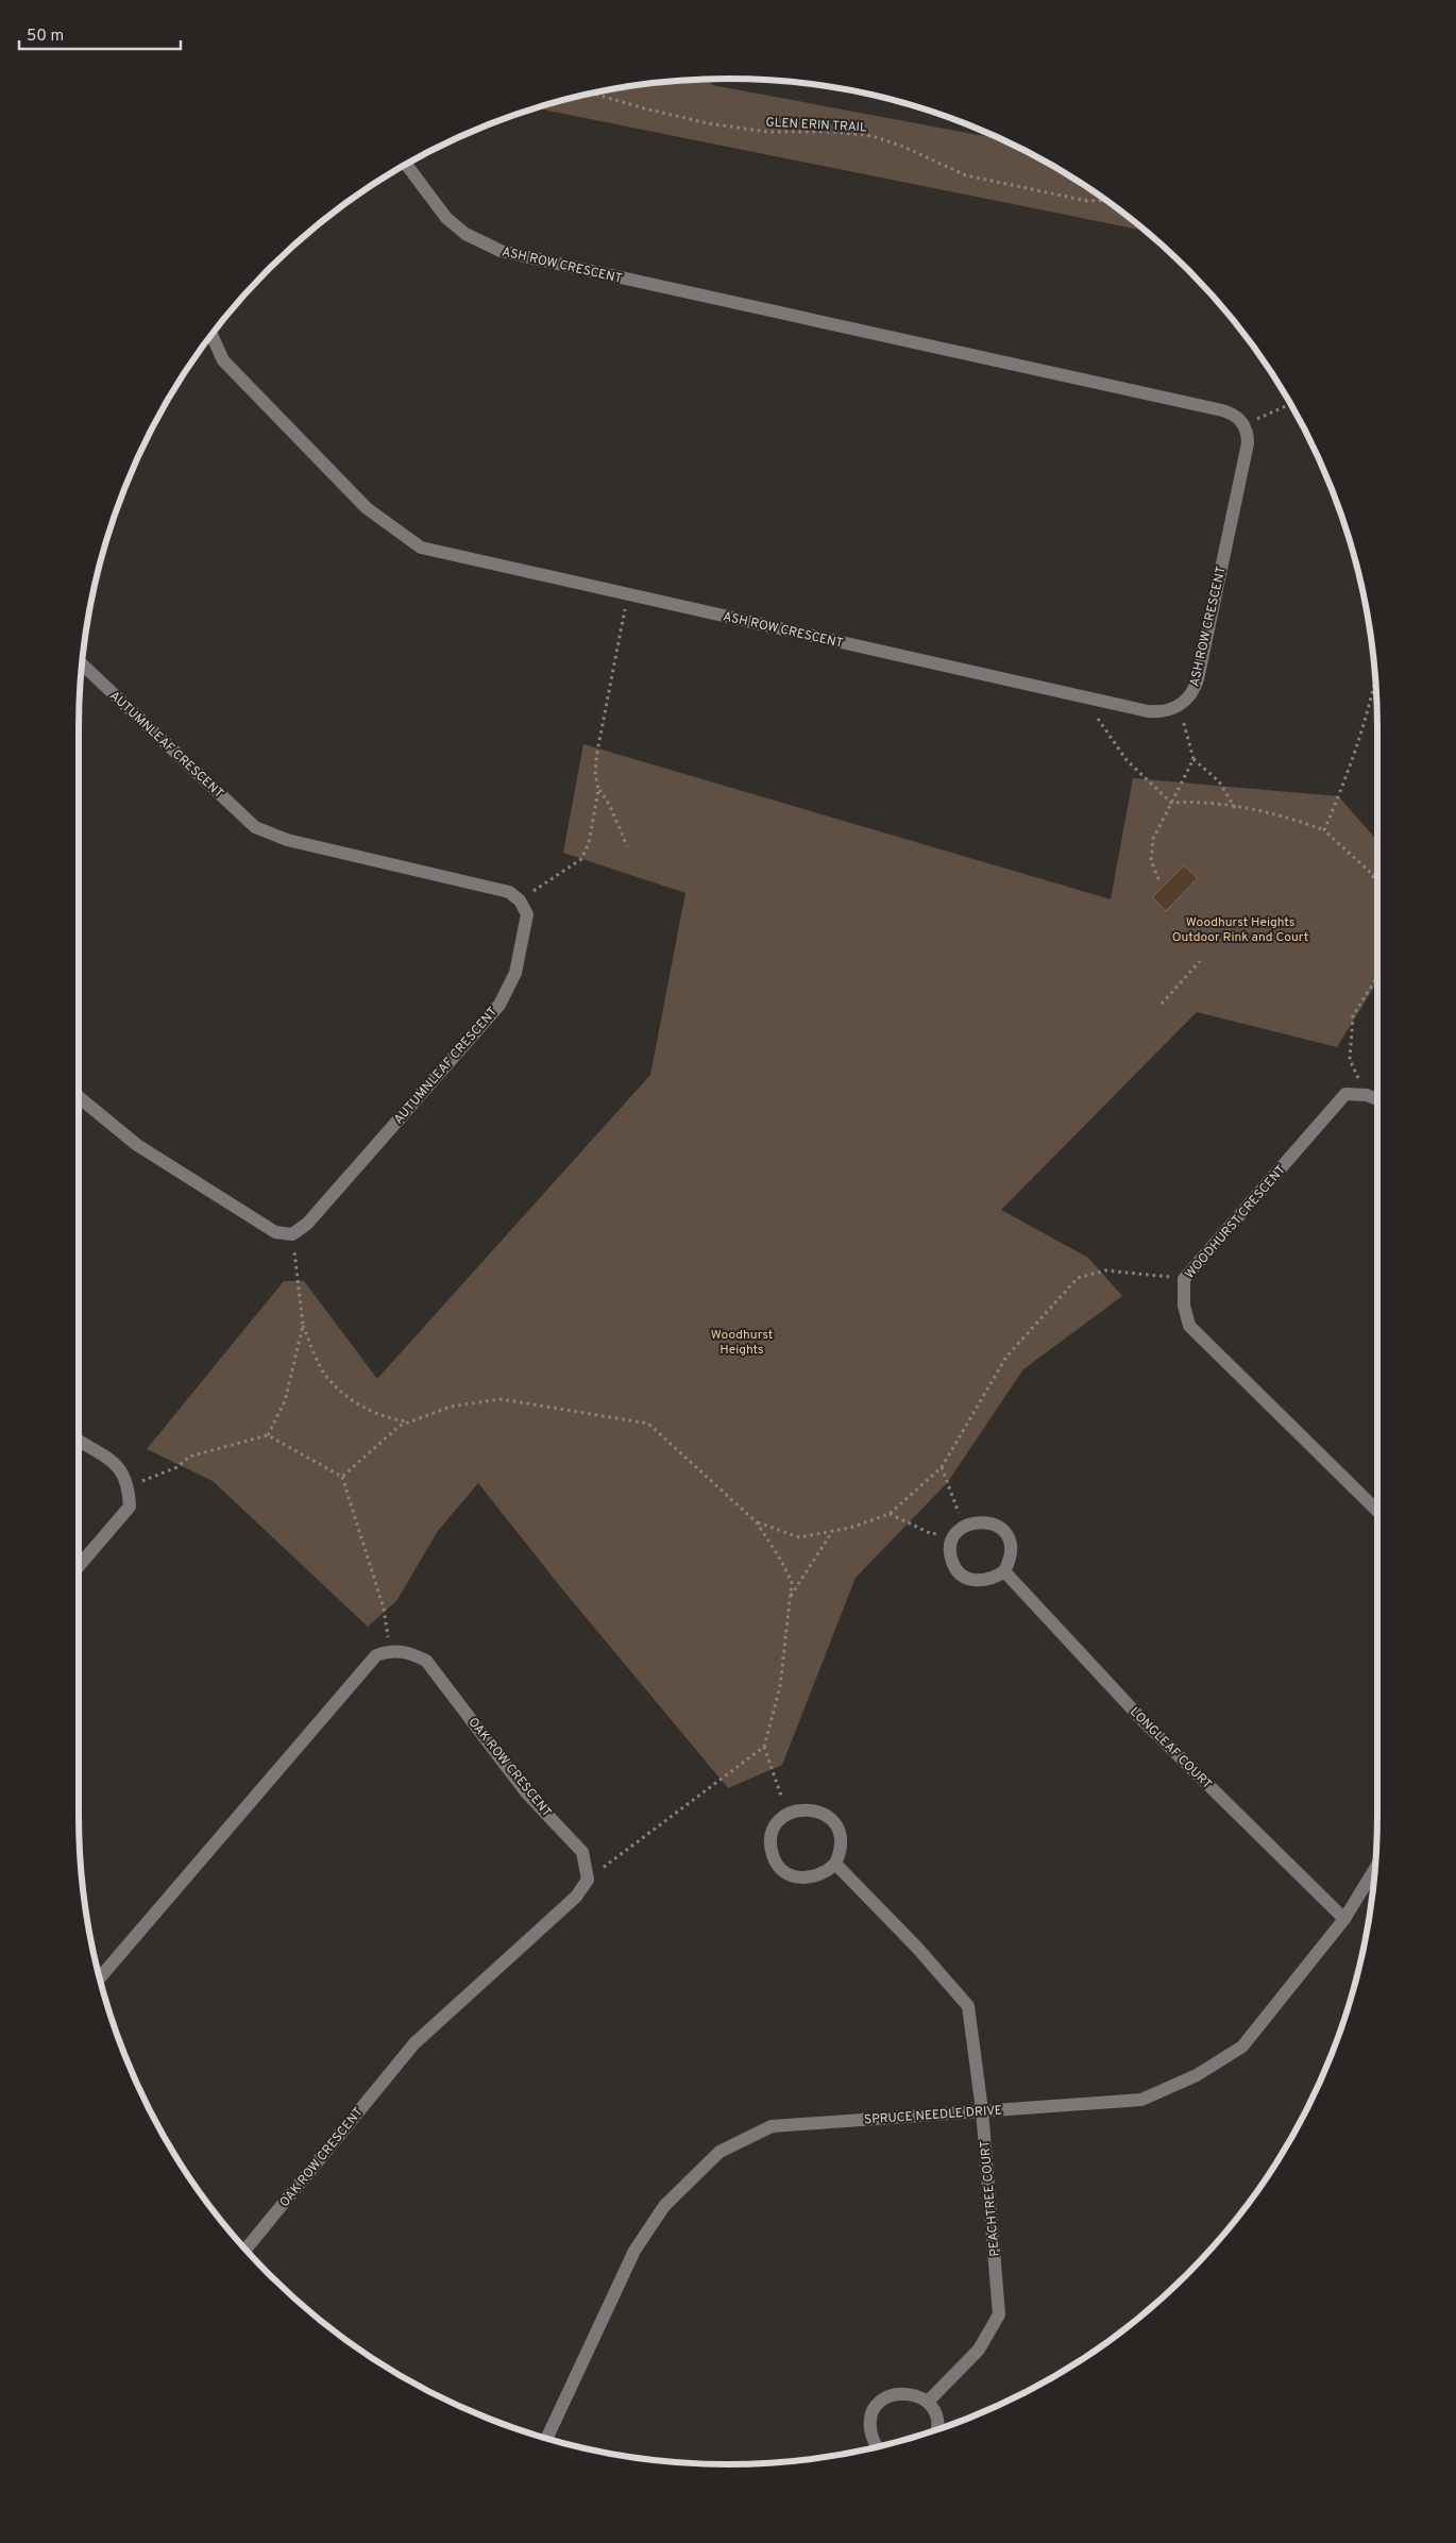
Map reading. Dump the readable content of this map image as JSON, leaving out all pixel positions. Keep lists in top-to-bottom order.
{
  "streets": {
    "street": [
      "ASH ROW CRESCENT",
      "AUTUMNLEAF CRESCENT",
      "WOODHURST CRESCENT",
      "LONGLEAF COURT",
      "OAK ROW CRESCENT",
      "SPRUCE NEEDLE DRIVE",
      "PEACHTREE COURT"
    ],
    "path": ["GLEN ERIN TRAIL"]
  },
  "crossings": [
    ["LONGLEAF COURT", "SPRUCE NEEDLE DRIVE"],
    ["SPRUCE NEEDLE DRIVE", "PEACHTREE COURT"]
  ],
  "parks": ["Woodhurst Heights Outdoor Rink and Court", "Woodhurst Heights"],
  "scale_bar": "50 m"
}
